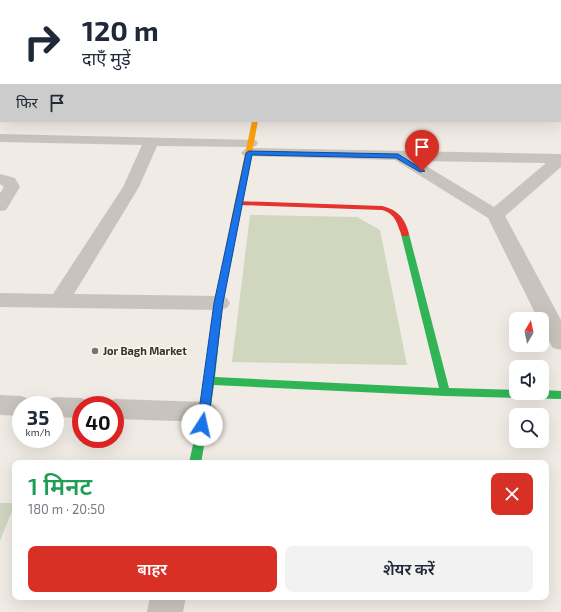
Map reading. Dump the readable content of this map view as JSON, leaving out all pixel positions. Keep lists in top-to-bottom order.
{
  "places": ["Jor Bagh Market"],
  "north": "top",
  "page": {
    "turn": ["120 m", "दाएँ मुड़ें"],
    "then": "फिर",
    "speed": "35 km/h",
    "limit": "40",
    "heading": ["1 मिनट", "180 m · 20:50"],
    "buttons": ["बाहर", "शेयर करें"]
  }
}
